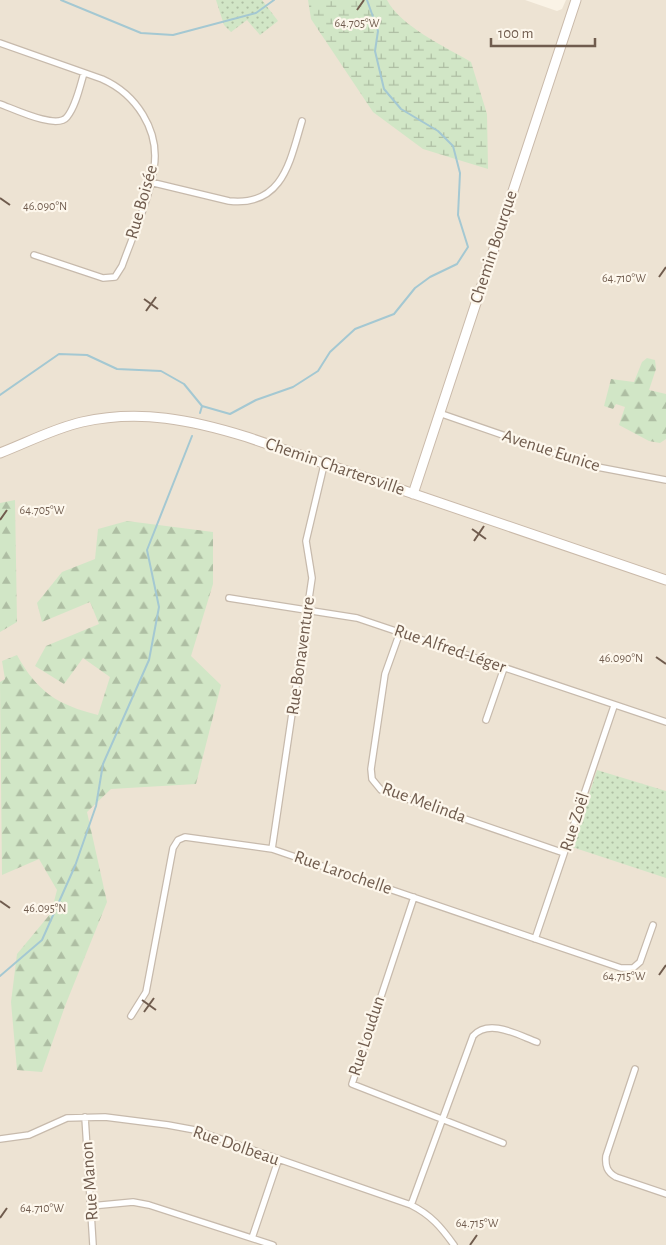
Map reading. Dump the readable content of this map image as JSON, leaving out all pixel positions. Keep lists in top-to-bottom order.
{
  "streets": {
    "street": [
      "Rue Boisée",
      "Chemin Bourque",
      "Avenue Eunice",
      "Chemin Chartersville",
      "Rue Alfred-Léger",
      "Rue Bonaventure",
      "Rue Melinda",
      "Rue Zoël",
      "Rue Larochelle",
      "Rue Loudun",
      "Rue Dolbeau",
      "Rue Manon"
    ]
  },
  "crossings": [
    ["Chemin Bourque", "Avenue Eunice"],
    ["Chemin Bourque", "Chemin Chartersville"],
    ["Chemin Chartersville", "Rue Bonaventure"],
    ["Rue Alfred-Léger", "Rue Bonaventure"],
    ["Rue Alfred-Léger", "Rue Melinda"],
    ["Rue Alfred-Léger", "Rue Zoël"],
    ["Rue Bonaventure", "Rue Larochelle"],
    ["Rue Melinda", "Rue Zoël"],
    ["Rue Zoël", "Rue Larochelle"],
    ["Rue Larochelle", "Rue Loudun"],
    ["Rue Dolbeau", "Rue Manon"]
  ],
  "scale_bar": "100 m",
  "coordinates": [
    "64.705°W",
    "46.090°N",
    "64.710°W",
    "46.095°N",
    "64.715°W"
  ]
}
